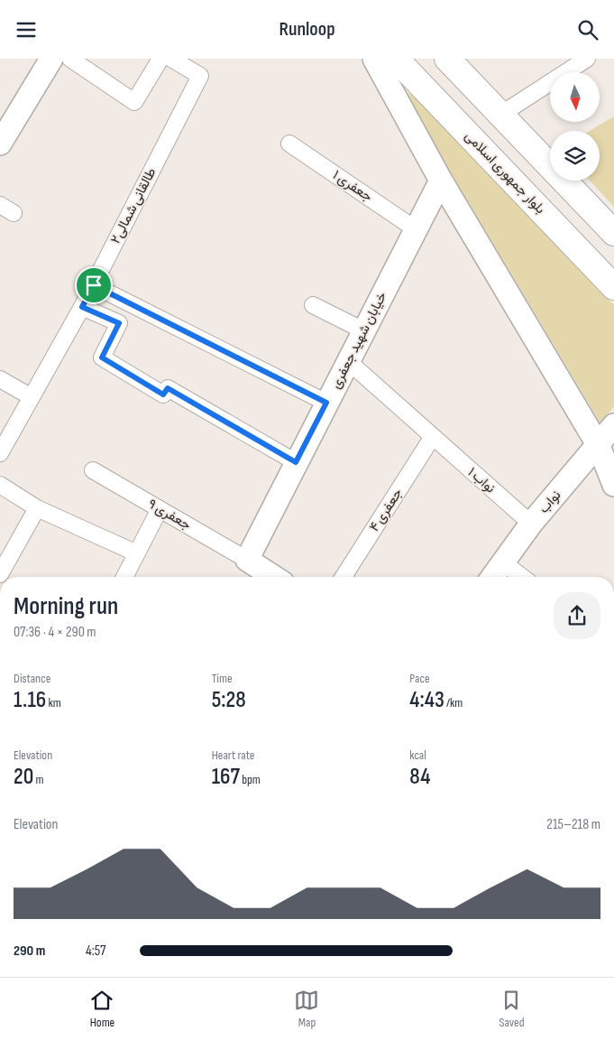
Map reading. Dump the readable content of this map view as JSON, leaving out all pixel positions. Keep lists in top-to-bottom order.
{
  "streets": {
    "main road": ["بلوار جمهوری اسلامی"],
    "street": [
      "جعفری ۱",
      "طالقانی شمالی۲",
      "خیابان شهید جعفری",
      "نواب ۱",
      "نواب",
      "جعفری ۴",
      "جعفری ۹"
    ]
  },
  "crossings": [
    ["جعفری ۱", "خیابان شهید جعفری"],
    ["خیابان شهید جعفری", "جعفری ۹"],
    ["نواب ۱", "نواب"],
    ["نواب ۱", "جعفری ۴"]
  ],
  "north": "bottom",
  "page": {
    "header": "Runloop",
    "heading": ["Morning run", "07:36 · 4 × 290 m"],
    "stats": [
      ["Distance", "1.16 km"],
      ["Time", "5:28"],
      ["Pace", "4:43 /km"],
      ["Elevation", "20 m"],
      ["Heart rate", "167 bpm"],
      ["kcal", "84"]
    ],
    "chart": ["Elevation", "215–218 m"],
    "list": [
      {
        "name": "290 m",
        "note": "4:57"
      }
    ],
    "tabs": ["Home", "Map", "Saved"]
  }
}
